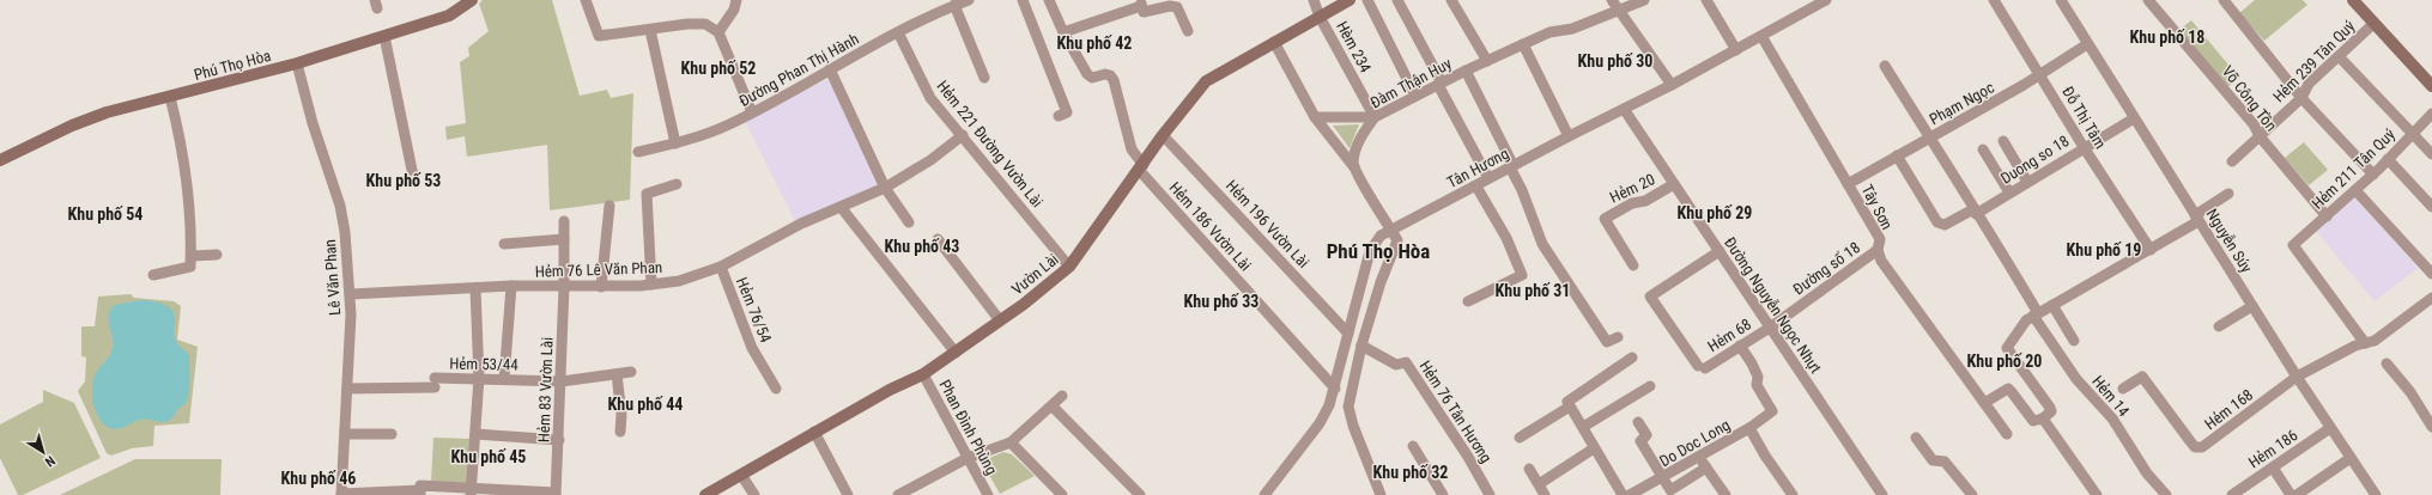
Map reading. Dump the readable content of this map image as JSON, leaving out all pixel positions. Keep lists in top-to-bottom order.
{
  "streets": {
    "street": [
      "Hèm 234",
      "Hẻm 239 Tân Quý",
      "Phú Thọ Hòa",
      "Đường Phan Thị Hành",
      "Đàm Thận Huy",
      "Võ Công Tồn",
      "Phạm Ngọc",
      "Đỗ Thị Tâm",
      "Hẻm 221 Đường Vườn Lài",
      "Duong so 18",
      "Tân Hương",
      "Hẻm 211 Tân Quý",
      "Hẻm 20",
      "Tây Sơn",
      "Hẻm 196 Vườn Lài",
      "Hẻm 186 Vườn Lài",
      "Nguyễn Súy",
      "Đường số 18",
      "Hẻm 76 Lê Văn Phan",
      "Vườn Lài",
      "Lê Văn Phan",
      "Đường Nguyễn Ngọc Nhựt",
      "Hẻm 76/54",
      "Hẻm 68",
      "Hẻm 53/44",
      "Hẻm 83 Vườn Lài",
      "Hẻm 14",
      "Hẻm 168",
      "Hẻm 76 Tân Hương",
      "Phan Đình Phùng",
      "Do Doc Long",
      "Hẻm 186"
    ]
  },
  "crossings": [
    ["Hèm 234", "Đàm Thận Huy"],
    ["Hèm 234", "Vườn Lài"],
    ["Hẻm 239 Tân Quý", "Võ Công Tồn"],
    ["Phú Thọ Hòa", "Lê Văn Phan"],
    ["Đường Phan Thị Hành", "Hẻm 221 Đường Vườn Lài"],
    ["Võ Công Tồn", "Hẻm 211 Tân Quý"],
    ["Phạm Ngọc", "Đỗ Thị Tâm"],
    ["Phạm Ngọc", "Duong so 18"],
    ["Phạm Ngọc", "Tây Sơn"],
    ["Phạm Ngọc", "Nguyễn Súy"],
    ["Phạm Ngọc", "Hẻm 14"],
    ["Đỗ Thị Tâm", "Duong so 18"],
    ["Hẻm 221 Đường Vườn Lài", "Hẻm 76 Lê Văn Phan"],
    ["Hẻm 221 Đường Vườn Lài", "Vườn Lài"],
    ["Duong so 18", "Nguyễn Súy"],
    ["Duong so 18", "Hẻm 14"],
    ["Tân Hương", "Tây Sơn"],
    ["Tân Hương", "Đường Nguyễn Ngọc Nhựt"],
    ["Hẻm 20", "Đường Nguyễn Ngọc Nhựt"],
    ["Tây Sơn", "Đường số 18"],
    ["Hẻm 196 Vườn Lài", "Vườn Lài"],
    ["Hẻm 186 Vườn Lài", "Vườn Lài"],
    ["Nguyễn Súy", "Hẻm 168"],
    ["Nguyễn Súy", "Hẻm 186"],
    ["Đường số 18", "Đường Nguyễn Ngọc Nhựt"],
    ["Đường số 18", "Hẻm 68"],
    ["Hẻm 76 Lê Văn Phan", "Lê Văn Phan"],
    ["Hẻm 76 Lê Văn Phan", "Hẻm 76/54"],
    ["Hẻm 76 Lê Văn Phan", "Hẻm 83 Vườn Lài"],
    ["Vườn Lài", "Phan Đình Phùng"],
    ["Lê Văn Phan", "Hẻm 53/44"],
    ["Đường Nguyễn Ngọc Nhựt", "Hẻm 68"],
    ["Hẻm 68", "Do Doc Long"],
    ["Hẻm 53/44", "Hẻm 83 Vườn Lài"]
  ],
  "districts": [
    "Khu phố 18",
    "Khu phố 42",
    "Khu phố 30",
    "Khu phố 52",
    "Khu phố 53",
    "Khu phố 29",
    "Khu phố 54",
    "Khu phố 43",
    "Khu phố 19",
    "Phú Thọ Hòa",
    "Khu phố 31",
    "Khu phố 33",
    "Khu phố 20",
    "Khu phố 44",
    "Khu phố 45",
    "Khu phố 32",
    "Khu phố 46"
  ],
  "north": "bottom right"
}
